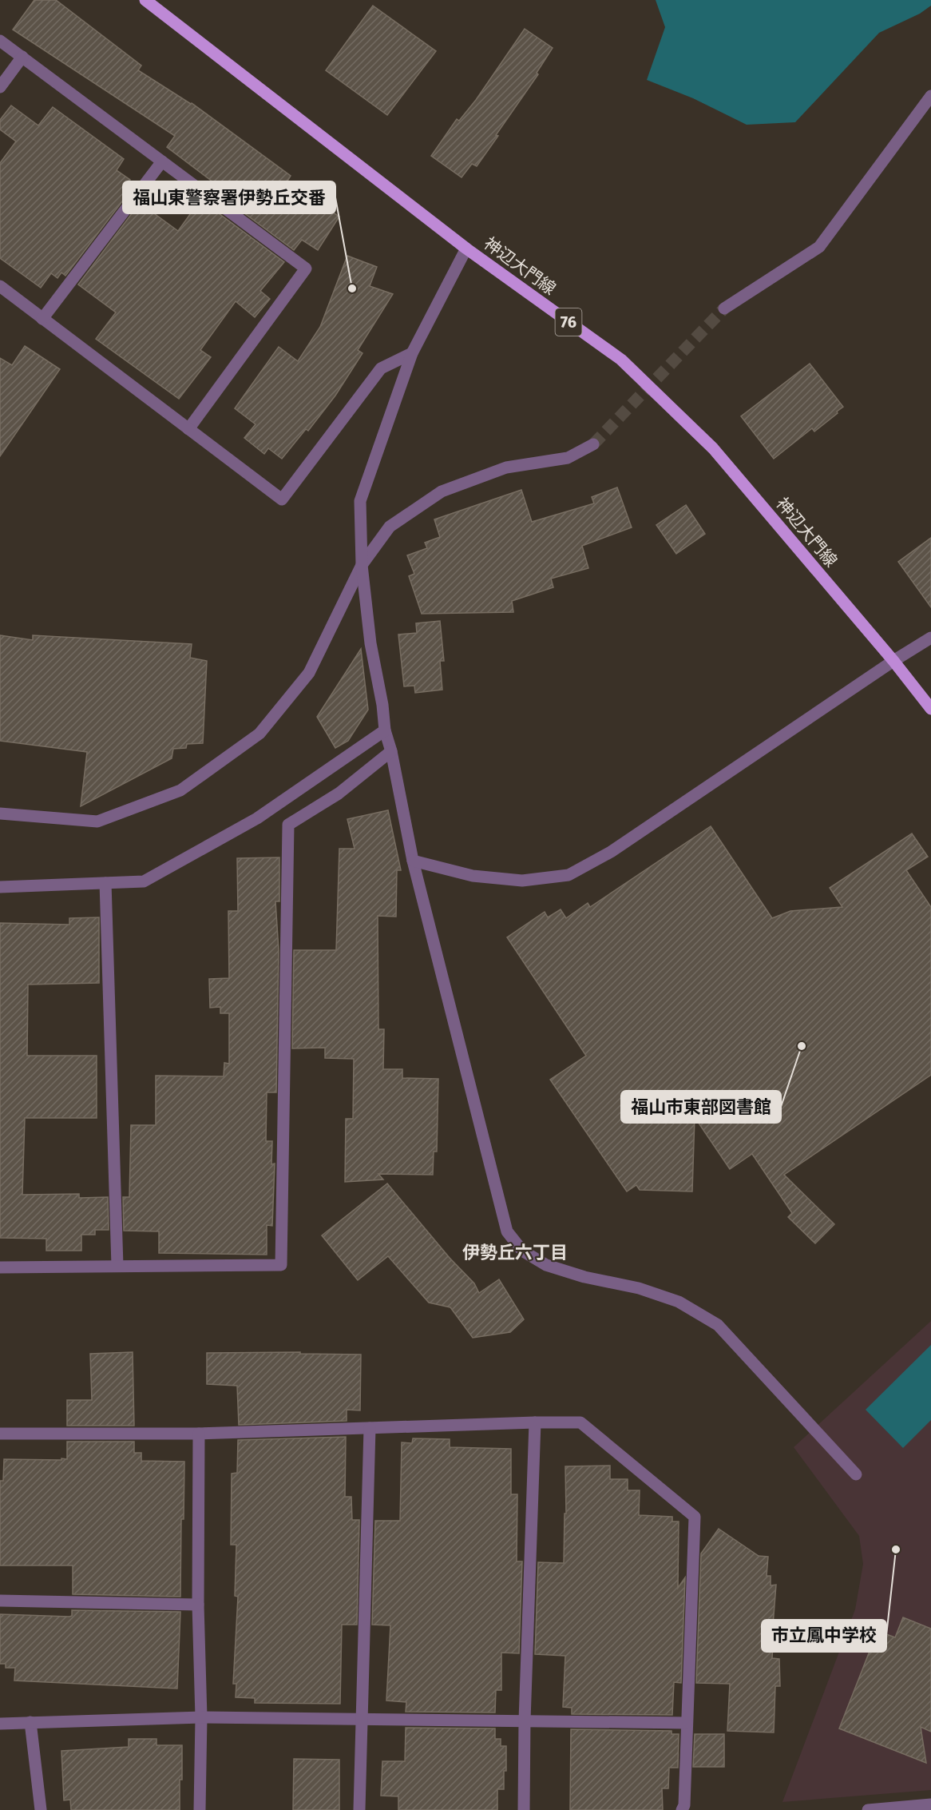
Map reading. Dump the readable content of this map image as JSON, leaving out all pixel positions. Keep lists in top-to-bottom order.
{
  "streets": {
    "main road": ["神辺大門線", "76"]
  },
  "districts": ["伊勢丘六丁目"],
  "places": ["福山東警察署伊勢丘交番", "福山市東部図書館", "市立鳳中学校"]
}
